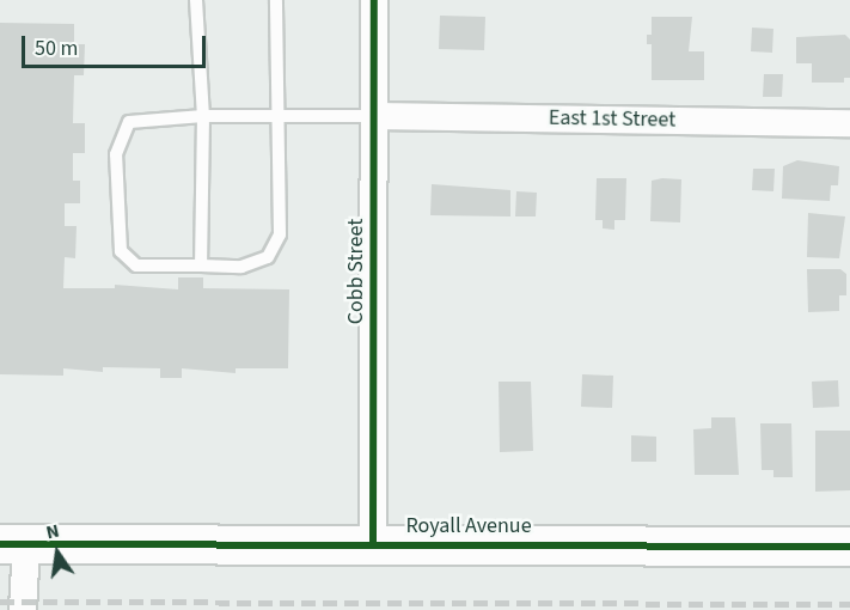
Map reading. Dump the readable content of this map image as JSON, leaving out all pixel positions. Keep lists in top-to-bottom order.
{
  "streets": {
    "street": ["East 1st Street", "Cobb Street", "Royall Avenue"]
  },
  "crossings": [
    ["East 1st Street", "Cobb Street"],
    ["Cobb Street", "Royall Avenue"]
  ],
  "scale_bar": "50 m",
  "north": "top"
}
